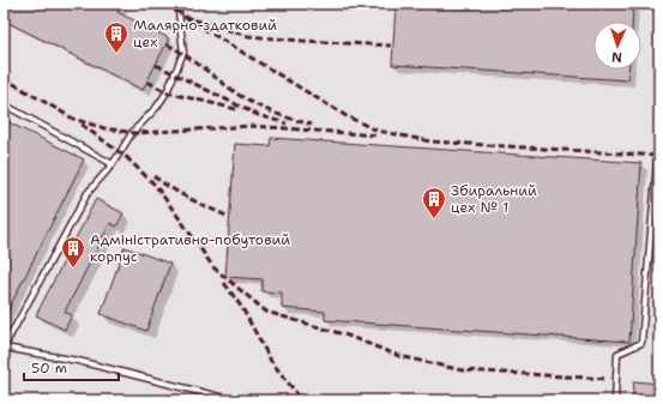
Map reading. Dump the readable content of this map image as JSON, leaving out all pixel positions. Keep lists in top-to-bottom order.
{
  "places": {
    "building": ["Малярно-здатковий цех", "Збиральний цех № 1", "Адміністративно-побутовий корпус"]
  },
  "scale_bar": "50 m",
  "north": "bottom"
}
